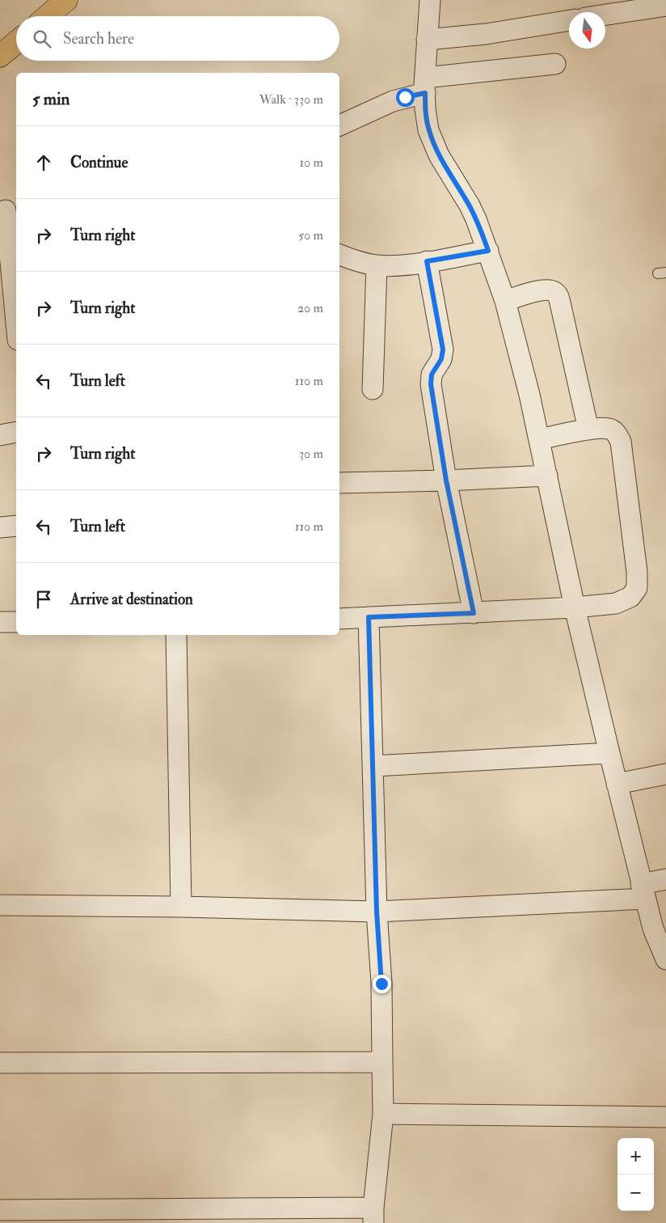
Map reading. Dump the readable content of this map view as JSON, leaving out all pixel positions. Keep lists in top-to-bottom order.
{
  "north": "bottom",
  "page": {
    "search": "Search here",
    "heading": ["5 min", "Walk · 330 m"],
    "list": [
      ["Continue", "10 m"],
      ["Turn right", "50 m"],
      ["Turn right", "20 m"],
      ["Turn left", "110 m"],
      ["Turn right", "30 m"],
      ["Turn left", "110 m"],
      "Arrive at destination"
    ],
    "map_buttons": ["+", "−"]
  }
}
